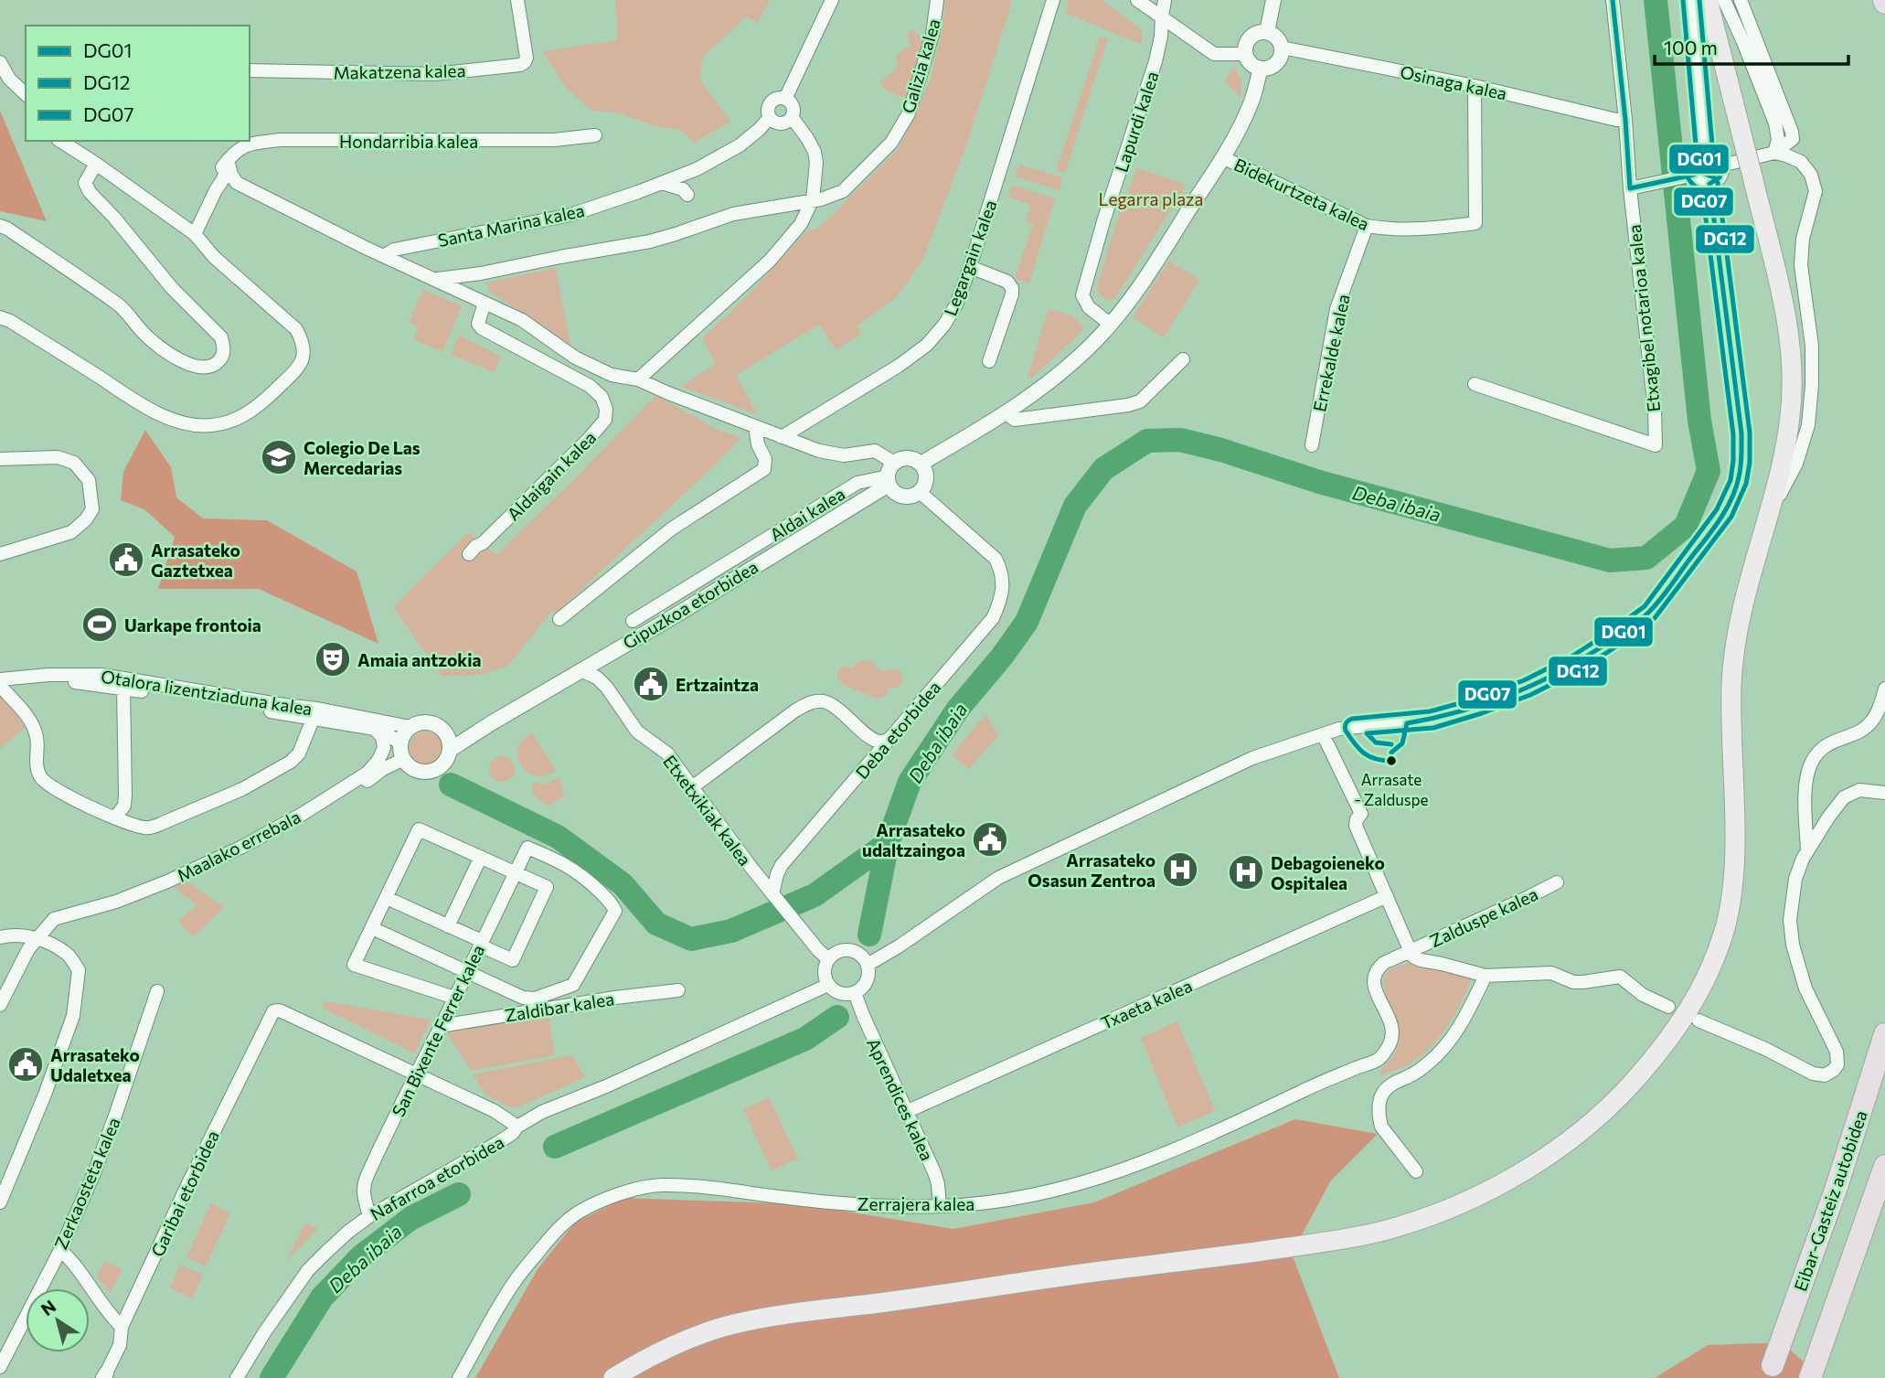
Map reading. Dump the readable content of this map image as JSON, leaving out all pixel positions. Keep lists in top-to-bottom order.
{
  "streets": {
    "highway": ["Eibar-Gasteiz autobidea"],
    "street": [
      "Galizia kalea",
      "Makatzena kalea",
      "Osinaga kalea",
      "Lapurdi kalea",
      "Hondarribia kalea",
      "Bidekurtzeta kalea",
      "Santa Marina kalea",
      "Legargain kalea",
      "Etxagibel notarioa kalea",
      "Errekalde kalea",
      "Aldaigain kalea",
      "Aldai kalea",
      "Gipuzkoa etorbidea",
      "Otalora lizentziaduna kalea",
      "Deba etorbidea",
      "Etxetxikiak kalea",
      "Maalako errebala",
      "Zalduspe kalea",
      "Txaeta kalea",
      "Zaldibar kalea",
      "San Bixente Ferrer kalea",
      "Aprendices kalea",
      "Nafarroa etorbidea",
      "Zerkaosteta kalea",
      "Garibai etorbidea",
      "Zerrajera kalea"
    ]
  },
  "crossings": [
    ["Osinaga kalea", "Bidekurtzeta kalea"],
    ["Osinaga kalea", "Etxagibel notarioa kalea"],
    ["Bidekurtzeta kalea", "Errekalde kalea"],
    ["Aldai kalea", "Gipuzkoa etorbidea"],
    ["Aldai kalea", "Deba etorbidea"],
    ["Gipuzkoa etorbidea", "Otalora lizentziaduna kalea"],
    ["Gipuzkoa etorbidea", "Deba etorbidea"],
    ["Gipuzkoa etorbidea", "Etxetxikiak kalea"],
    ["Otalora lizentziaduna kalea", "Maalako errebala"],
    ["Etxetxikiak kalea", "Aprendices kalea"],
    ["Etxetxikiak kalea", "Nafarroa etorbidea"],
    ["Zalduspe kalea", "Txaeta kalea"],
    ["Zalduspe kalea", "Zerrajera kalea"],
    ["Txaeta kalea", "Aprendices kalea"],
    ["Zaldibar kalea", "San Bixente Ferrer kalea"],
    ["San Bixente Ferrer kalea", "Nafarroa etorbidea"],
    ["San Bixente Ferrer kalea", "Garibai etorbidea"],
    ["Aprendices kalea", "Nafarroa etorbidea"],
    ["Aprendices kalea", "Zerrajera kalea"]
  ],
  "water": ["Deba ibaia"],
  "parks": ["Legarra plaza"],
  "places": {
    "school or university": ["Colegio De Las Mercedarias"],
    "public building": [
      "Arrasateko Gaztetxea",
      "Ertzaintza",
      "Arrasateko udaltzaingoa",
      "Arrasateko Udaletxea"
    ],
    "sports": ["Uarkape frontoia"],
    "theatre": ["Amaia antzokia"],
    "other": ["Arrasate - Zalduspe"],
    "hospital": ["Arrasateko Osasun Zentroa", "Debagoieneko Ospitalea"]
  },
  "lines": ["transit line DG01", "transit line DG12", "transit line DG07"],
  "legend": ["DG01", "DG12", "DG07"],
  "scale_bar": "100 m",
  "north": "top left"
}
